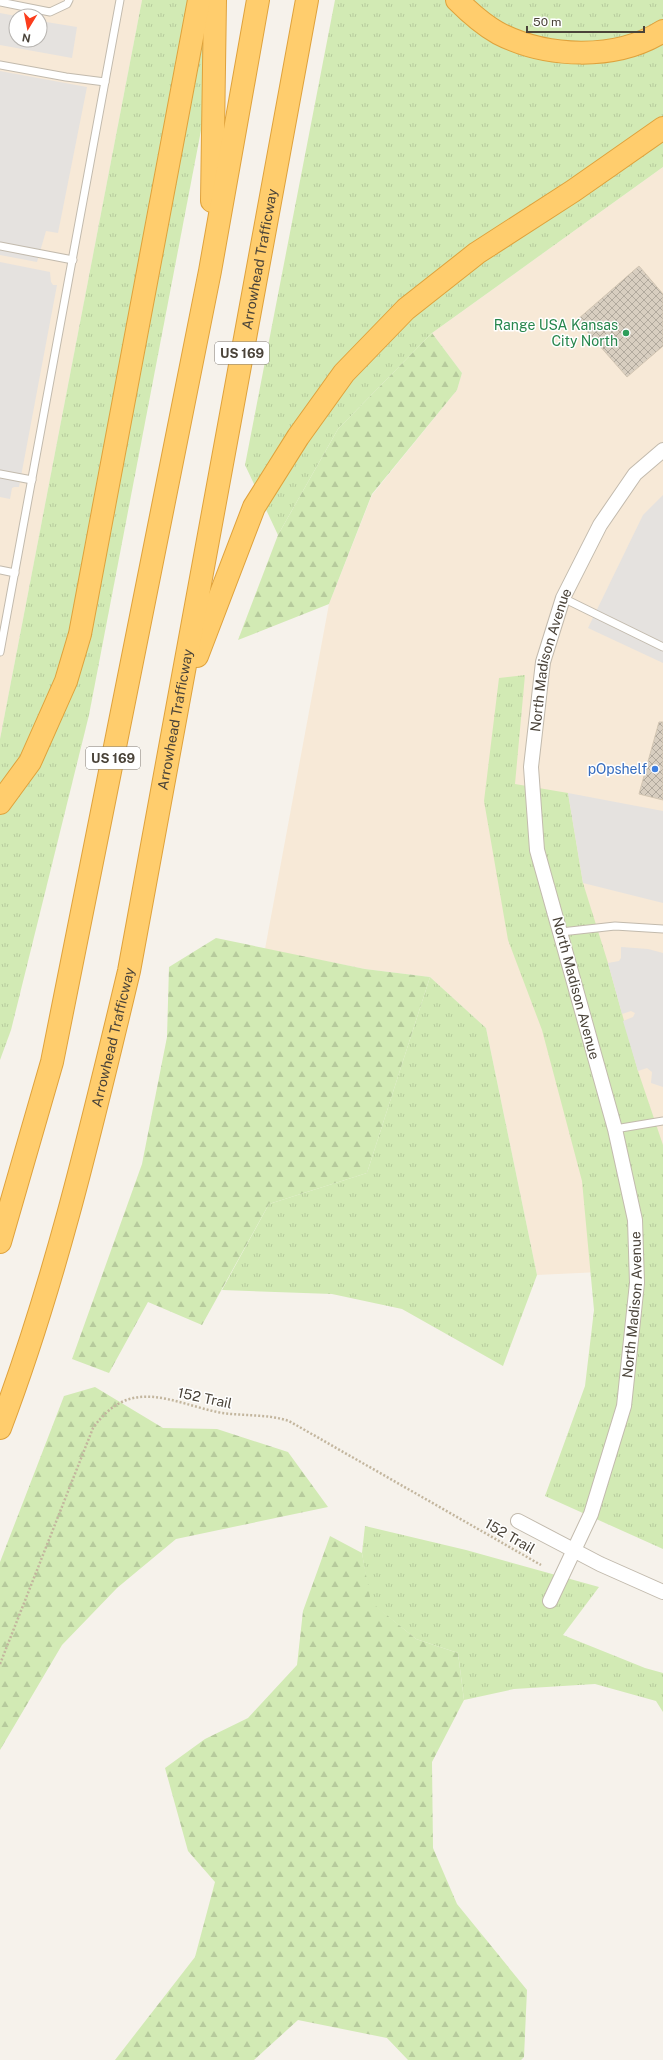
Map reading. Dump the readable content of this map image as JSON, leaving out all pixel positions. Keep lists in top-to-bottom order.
{
  "streets": {
    "highway": ["Arrowhead Trafficway", "US 169"],
    "street": ["North Madison Avenue"],
    "path": ["152 Trail"]
  },
  "places": ["Range USA Kansas City North", "pOpshelf"],
  "scale_bar": "50 m",
  "north": "bottom"
}
